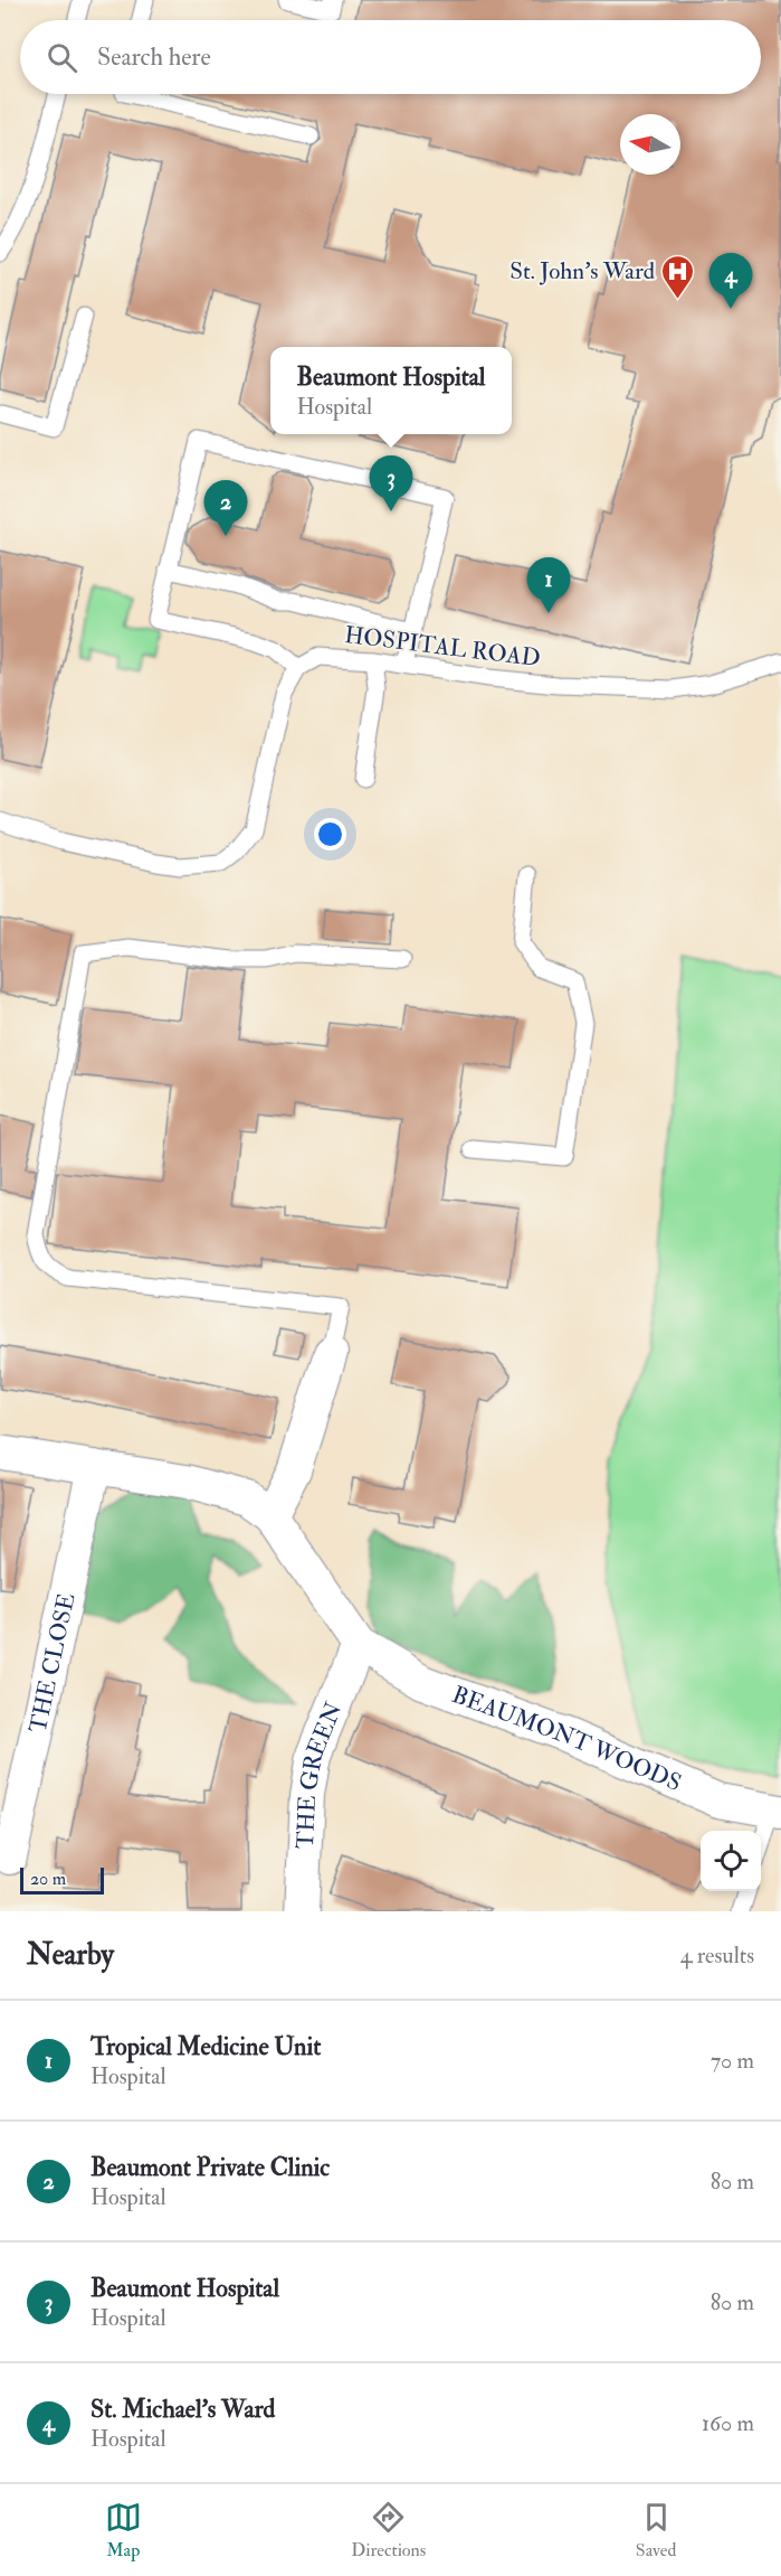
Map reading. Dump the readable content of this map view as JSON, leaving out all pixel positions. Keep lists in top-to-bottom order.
{
  "streets": {
    "street": ["THE CLOSE", "BEAUMONT WOODS", "THE GREEN"],
    "lane": ["HOSPITAL ROAD"]
  },
  "crossings": [
    ["BEAUMONT WOODS", "THE GREEN"]
  ],
  "places": {
    "hospital": ["St. John's Ward"]
  },
  "scale_bar": "20 m",
  "north": "left",
  "page": {
    "search": "Search here",
    "pins": [
      "4",
      "3",
      "2",
      "1"
    ],
    "popup": ["Beaumont Hospital", "Hospital"],
    "scale": "20 m",
    "heading": ["Nearby", "4 results"],
    "list": [
      {
        "mark": "1",
        "name": "Tropical Medicine Unit",
        "note": "Hospital",
        "value": "70 m"
      },
      {
        "mark": "2",
        "name": "Beaumont Private Clinic",
        "note": "Hospital",
        "value": "80 m"
      },
      {
        "mark": "3",
        "name": "Beaumont Hospital",
        "note": "Hospital",
        "value": "80 m"
      },
      {
        "mark": "4",
        "name": "St. Michael's Ward",
        "note": "Hospital",
        "value": "160 m"
      }
    ],
    "nav": ["Map", "Directions", "Saved"]
  }
}
